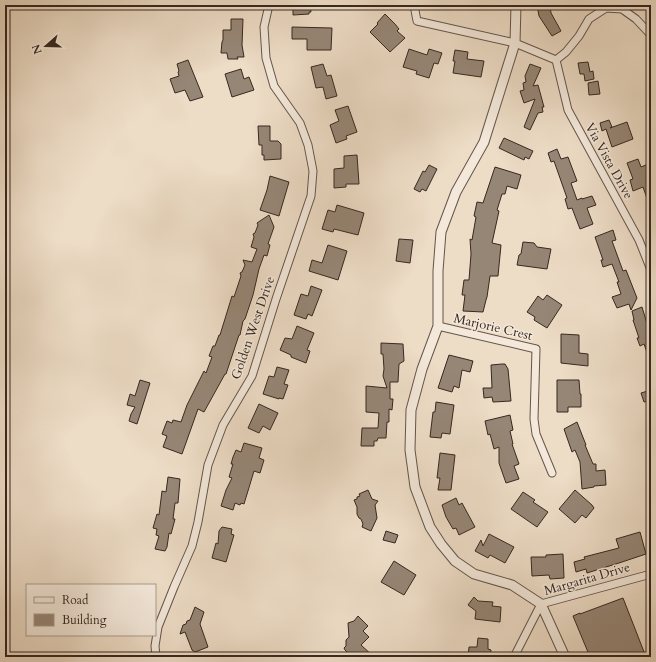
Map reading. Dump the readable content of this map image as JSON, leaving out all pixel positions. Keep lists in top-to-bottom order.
{
  "streets": {
    "street": [
      "Via Vista Drive",
      "Marjorie Crest",
      "Golden West Drive",
      "Margarita Drive"
    ]
  },
  "legend": ["Road", "Building"],
  "north": "left"
}
